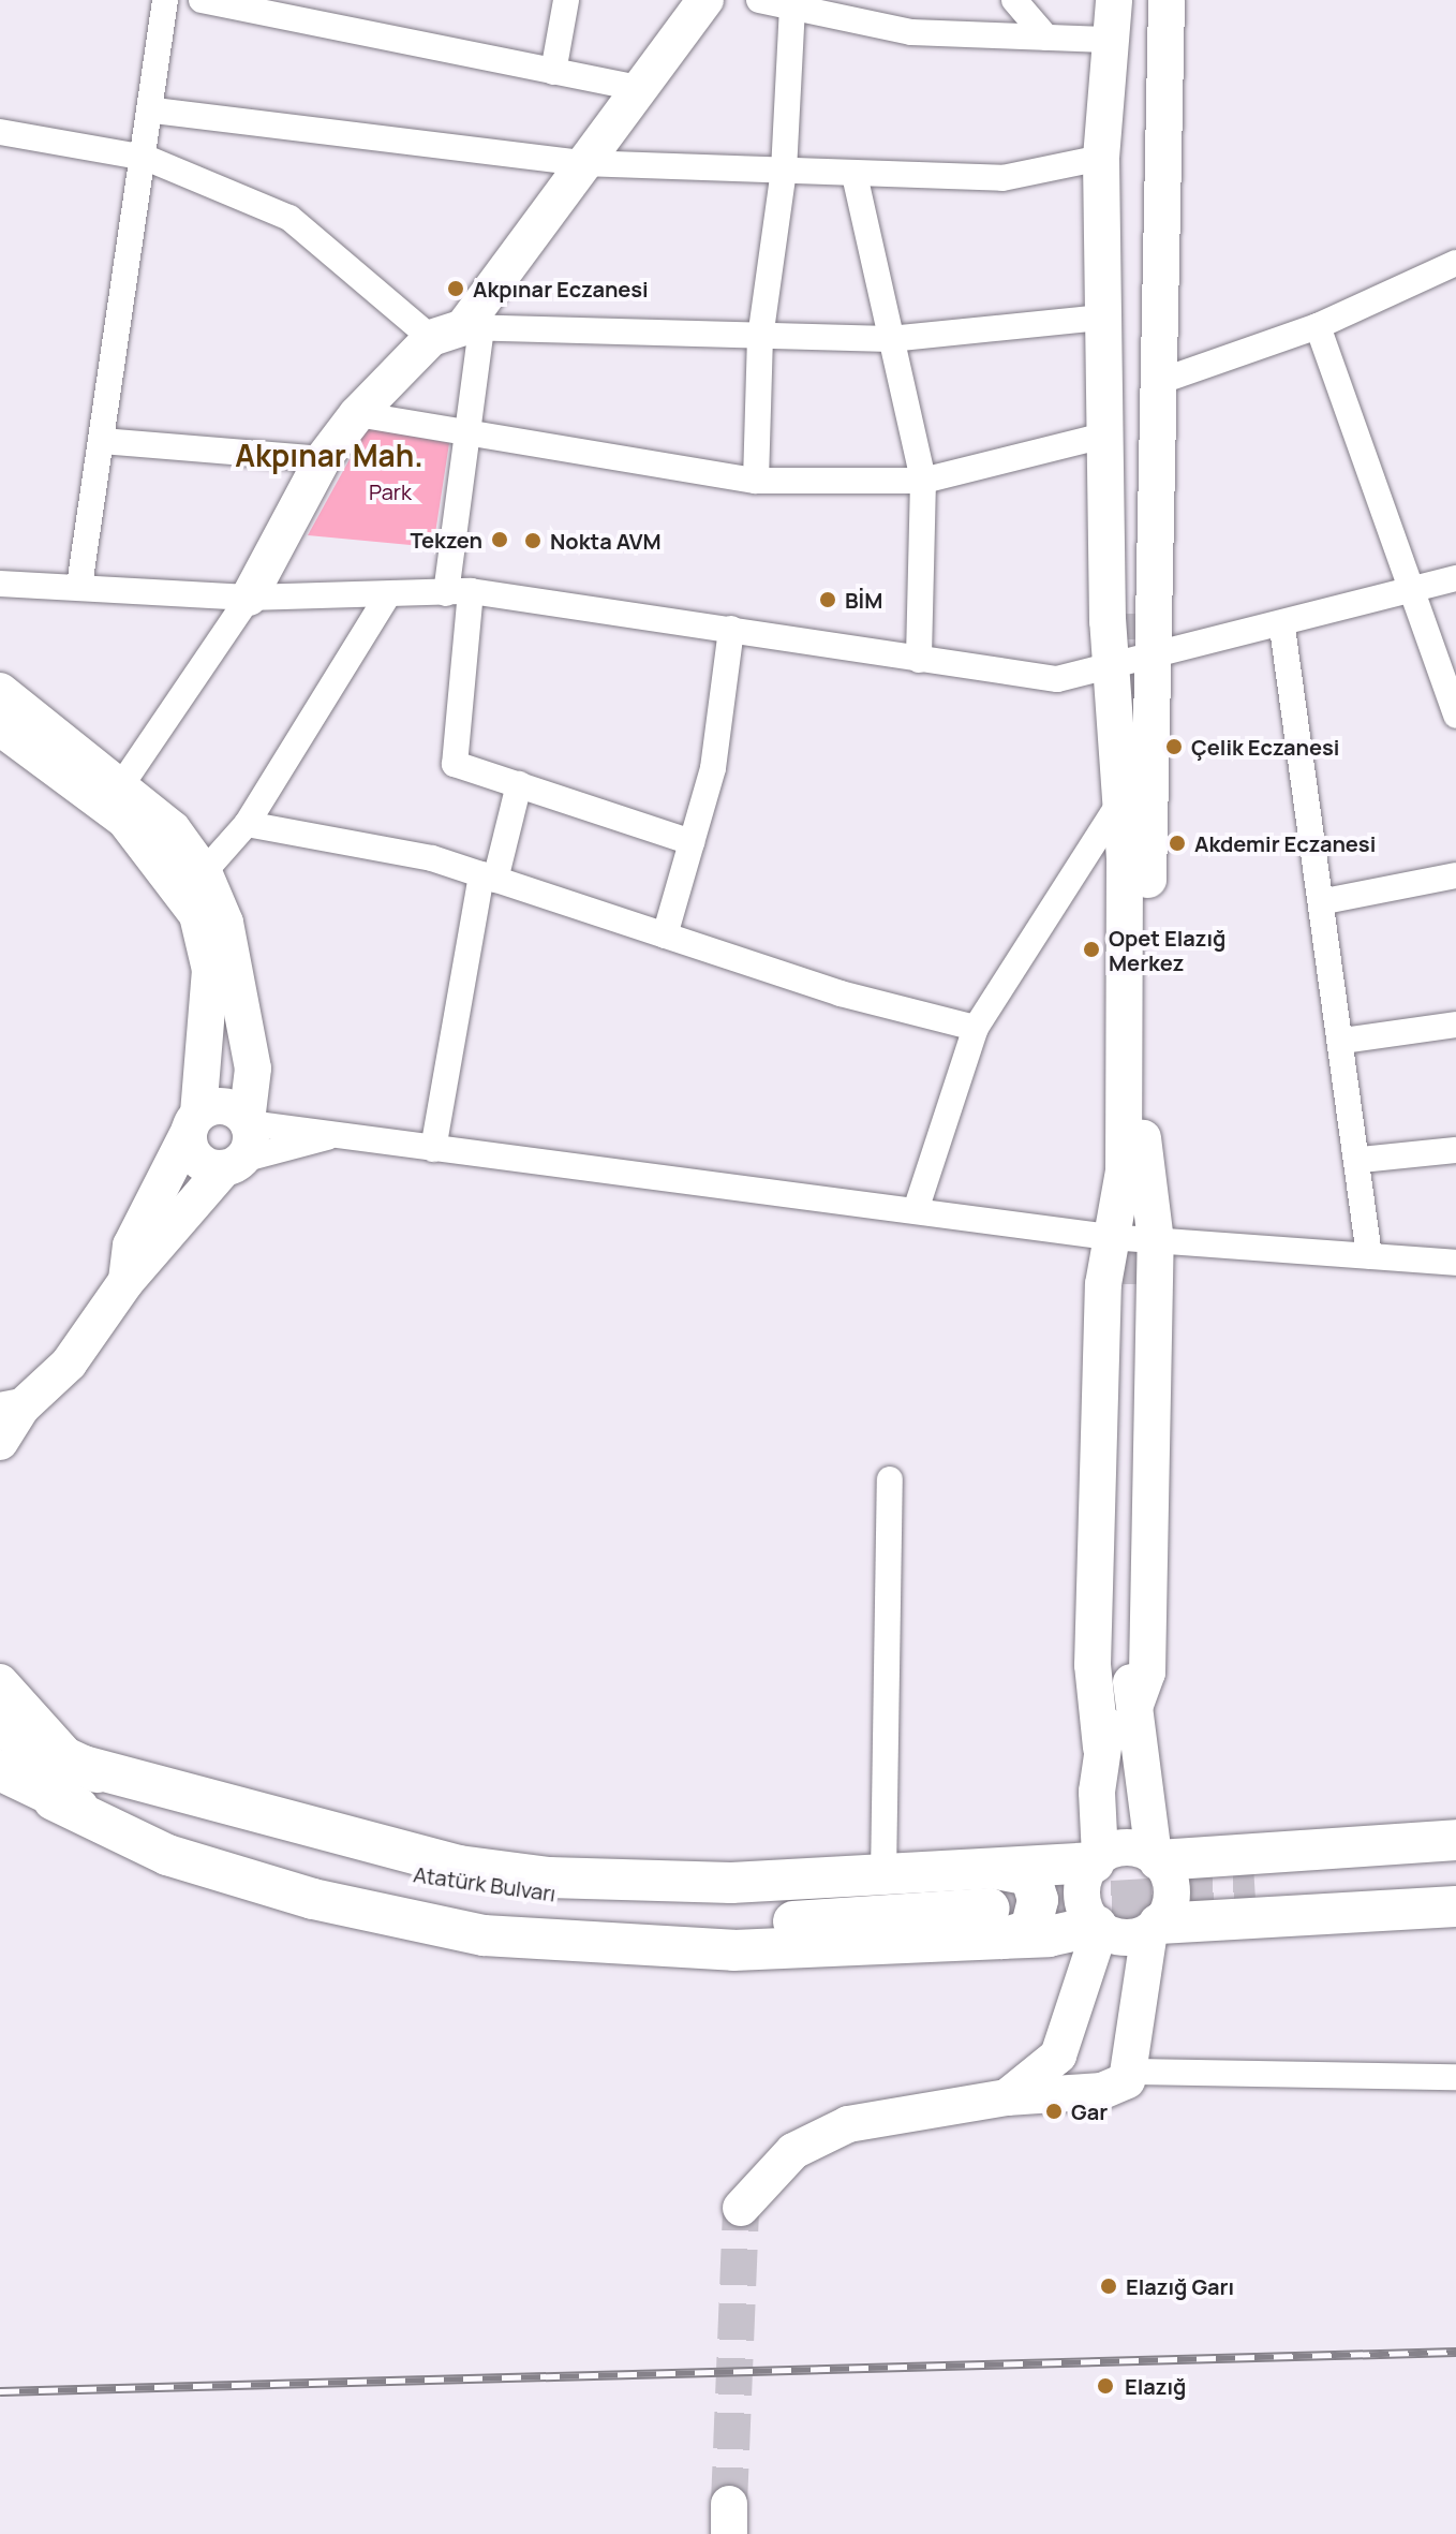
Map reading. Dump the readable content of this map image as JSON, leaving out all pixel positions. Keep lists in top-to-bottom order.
{
  "streets": {
    "main road": ["Atatürk Bulvarı"]
  },
  "districts": ["Akpınar Mah."],
  "parks": ["Park"],
  "places": [
    "Akpınar Eczanesi",
    "Tekzen",
    "Nokta AVM",
    "BİM",
    "Çelik Eczanesi",
    "Akdemir Eczanesi",
    "Opet Elazığ Merkez",
    "Gar",
    "Elazığ Garı",
    "Elazığ"
  ]
}
